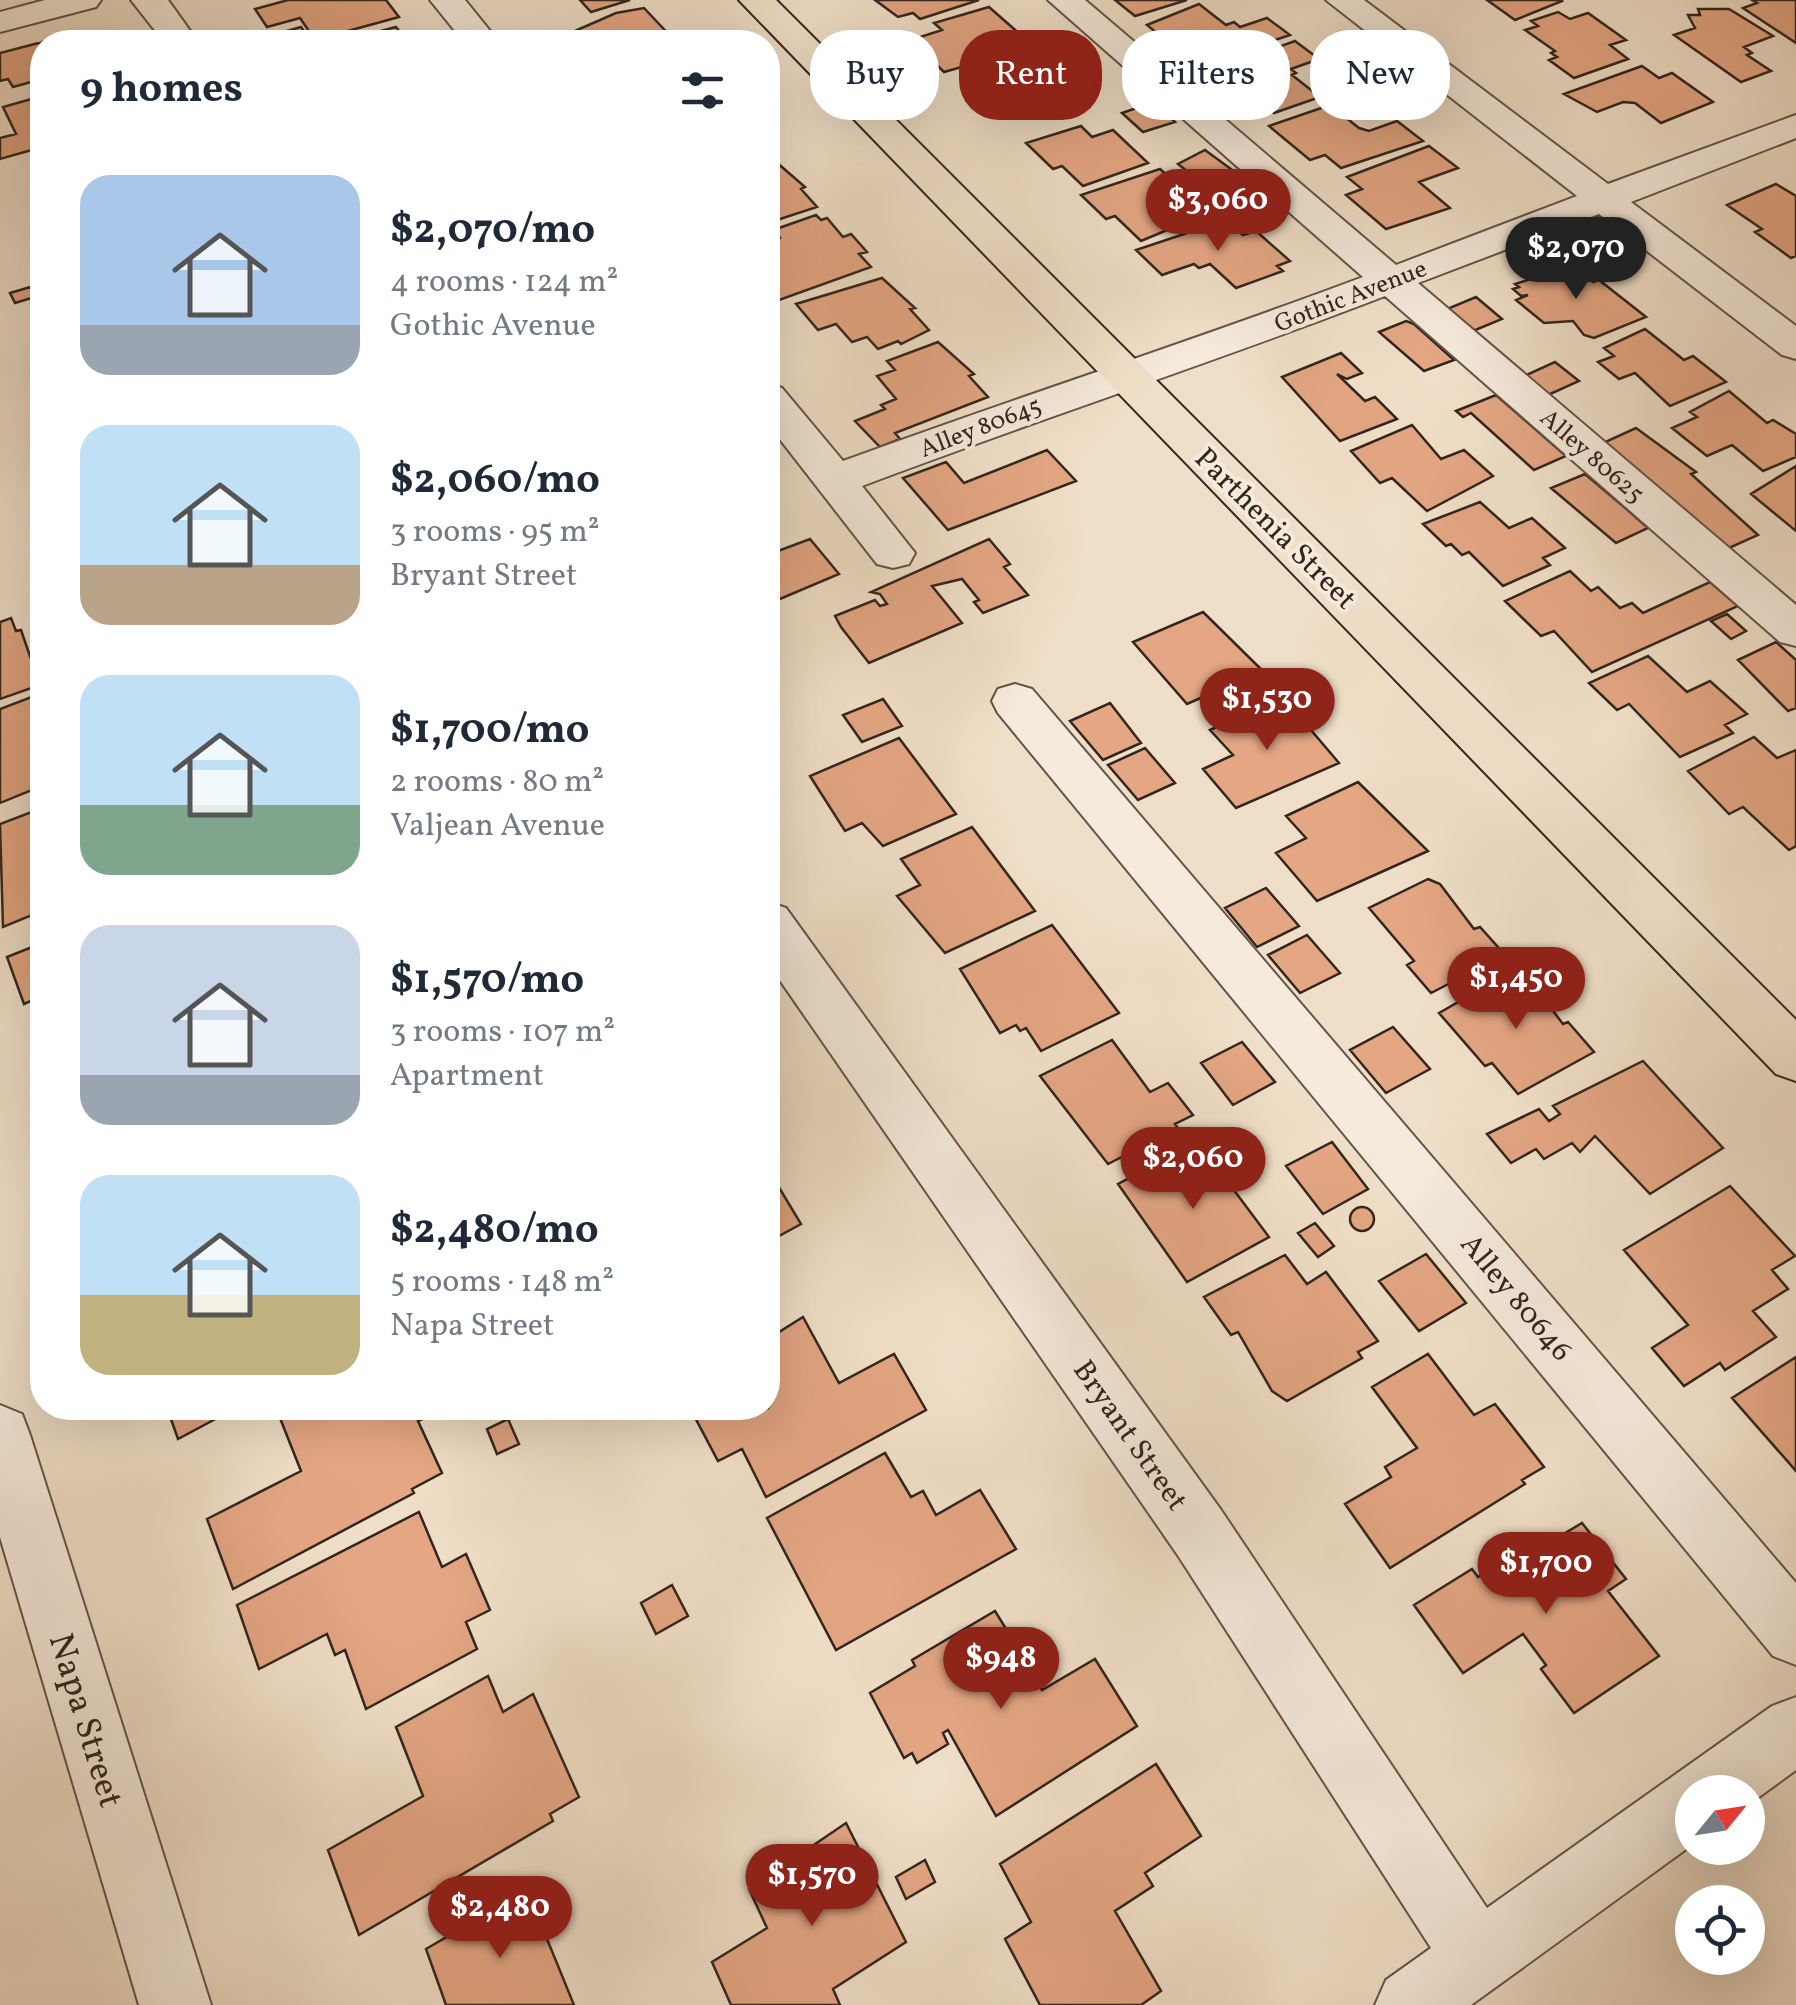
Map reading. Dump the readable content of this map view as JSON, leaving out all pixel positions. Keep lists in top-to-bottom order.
{
  "streets": {
    "main road": ["Parthenia Street"],
    "street": [
      "Gothic Avenue",
      "Alley 80645",
      "Alley 80625",
      "Alley 80646",
      "Bryant Street",
      "Napa Street"
    ]
  },
  "crossings": [
    ["Gothic Avenue", "Alley 80645"],
    ["Gothic Avenue", "Alley 80625"],
    ["Gothic Avenue", "Parthenia Street"],
    ["Alley 80645", "Parthenia Street"]
  ],
  "north": "top right",
  "page": {
    "chip": [
      "Buy",
      "Rent",
      "Filters",
      "New"
    ],
    "heading": "9 homes",
    "list": [
      {
        "name": "$2,070/mo",
        "note": "4 rooms · 124 m² · Gothic Avenue"
      },
      {
        "name": "$2,060/mo",
        "note": "3 rooms · 95 m² · Bryant Street"
      },
      {
        "name": "$1,700/mo",
        "note": "2 rooms · 80 m² · Valjean Avenue"
      },
      {
        "name": "$1,570/mo",
        "note": "3 rooms · 107 m² · Apartment"
      },
      {
        "name": "$2,480/mo",
        "note": "5 rooms · 148 m² · Napa Street"
      }
    ],
    "price": [
      "$3,060",
      "$2,070",
      "$1,530",
      "$1,450",
      "$2,060",
      "$1,700",
      "$948",
      "$1,570",
      "$2,480"
    ]
  }
}
